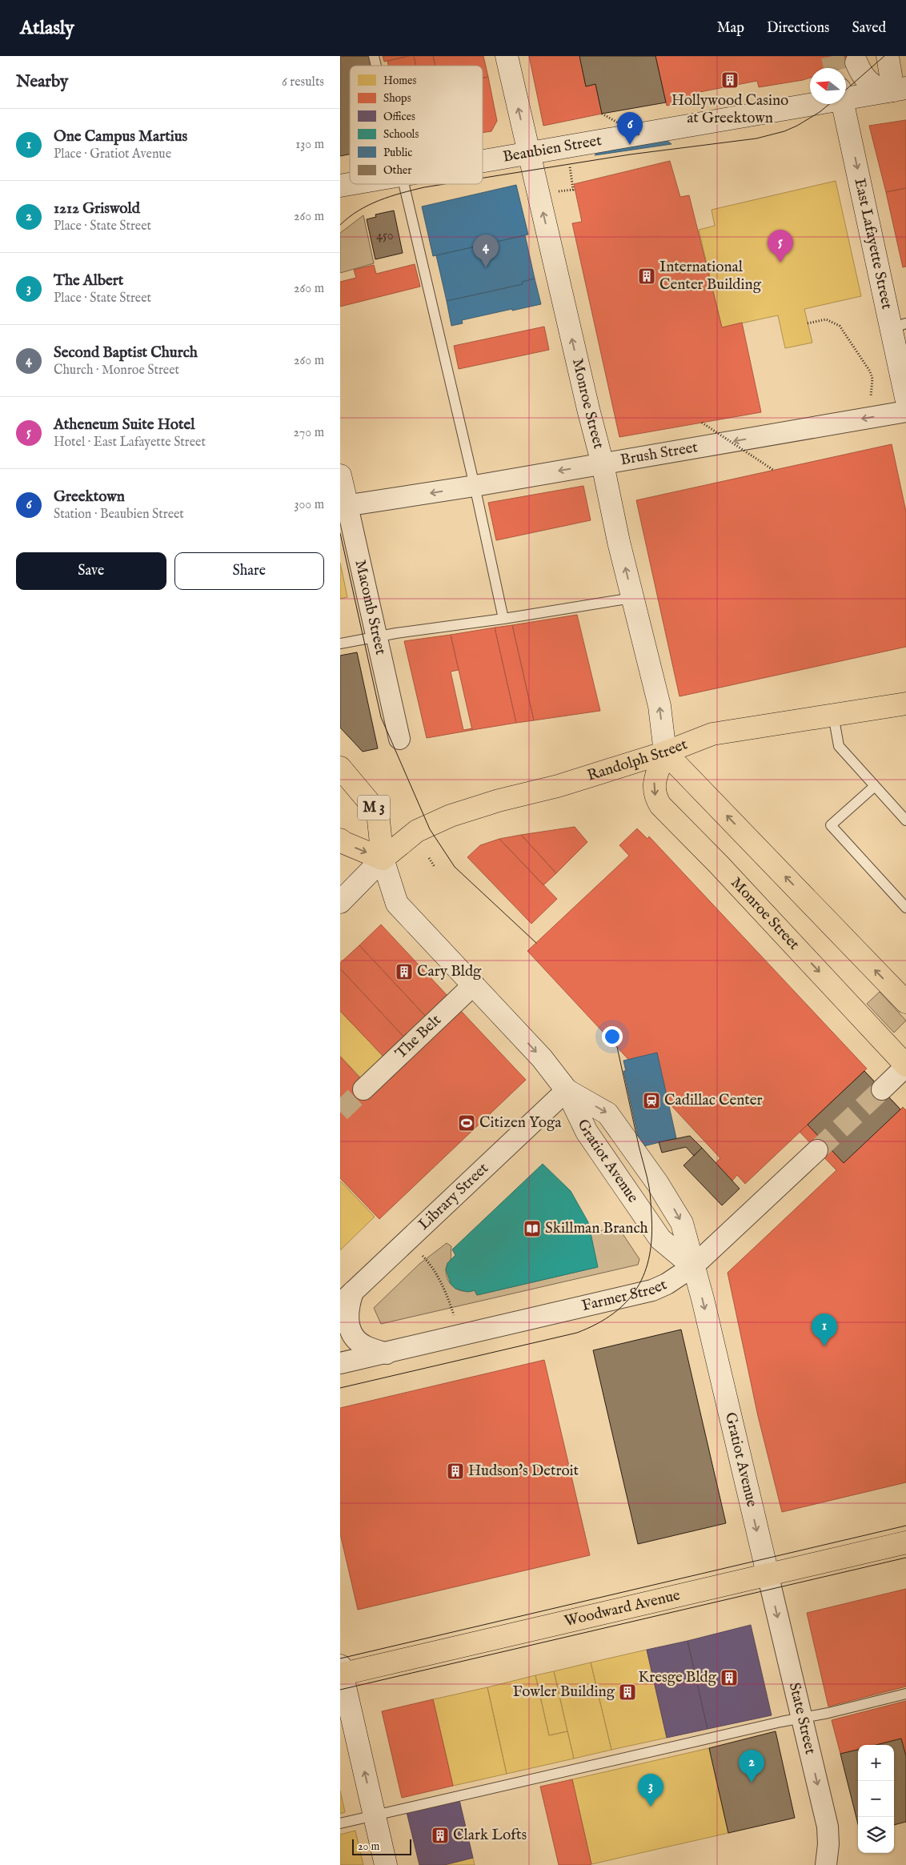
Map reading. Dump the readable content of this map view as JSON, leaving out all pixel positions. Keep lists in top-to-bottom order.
{
  "streets": {
    "main road": [
      "Monroe Street",
      "Randolph Street",
      "M 3",
      "Gratiot Avenue",
      "Woodward Avenue"
    ],
    "street": [
      "Beaubien Street",
      "East Lafayette Street",
      "Brush Street",
      "Macomb Street",
      "The Belt",
      "Library Street",
      "Farmer Street",
      "State Street"
    ]
  },
  "crossings": [
    ["Beaubien Street", "Monroe Street"],
    ["Monroe Street", "Brush Street"],
    ["Monroe Street", "Randolph Street"],
    ["Brush Street", "Macomb Street"],
    ["Randolph Street", "Gratiot Avenue"],
    ["The Belt", "Gratiot Avenue"],
    ["Gratiot Avenue", "Library Street"],
    ["Gratiot Avenue", "Farmer Street"],
    ["Gratiot Avenue", "Woodward Avenue"],
    ["Gratiot Avenue", "State Street"],
    ["Woodward Avenue", "State Street"]
  ],
  "one_way": [
    "East Lafayette Street",
    "Brush Street",
    "Gratiot Avenue",
    "State Street"
  ],
  "places": {
    "building": [
      "Hollywood Casino at Greektown",
      "International Center Building",
      "Cary Bldg",
      "Hudson's Detroit",
      "Kresge Bldg",
      "Fowler Building",
      "Clark Lofts"
    ],
    "station": ["Cadillac Center"],
    "sports": ["Citizen Yoga"],
    "library": ["Skillman Branch"]
  },
  "house_numbers": ["450"],
  "legend": [
    "Homes",
    "Shops",
    "Offices",
    "Schools",
    "Public",
    "Other"
  ],
  "scale_bar": "20 m",
  "north": "left",
  "page": {
    "header": "Atlasly",
    "nav": ["Map", "Directions", "Saved"],
    "heading": ["Nearby", "6 results"],
    "list": [
      {
        "mark": "1",
        "name": "One Campus Martius",
        "note": "Place · Gratiot Avenue",
        "value": "130 m"
      },
      {
        "mark": "2",
        "name": "1212 Griswold",
        "note": "Place · State Street",
        "value": "260 m"
      },
      {
        "mark": "3",
        "name": "The Albert",
        "note": "Place · State Street",
        "value": "260 m"
      },
      {
        "mark": "4",
        "name": "Second Baptist Church",
        "note": "Church · Monroe Street",
        "value": "260 m"
      },
      {
        "mark": "5",
        "name": "Atheneum Suite Hotel",
        "note": "Hotel · East Lafayette Street",
        "value": "270 m"
      },
      {
        "mark": "6",
        "name": "Greektown",
        "note": "Station · Beaubien Street",
        "value": "300 m"
      }
    ],
    "pins": [
      "6",
      "5",
      "4",
      "1",
      "2",
      "3"
    ],
    "buttons": ["Save", "Share"],
    "map_buttons": ["+", "−"],
    "scale": "20 m"
  }
}
